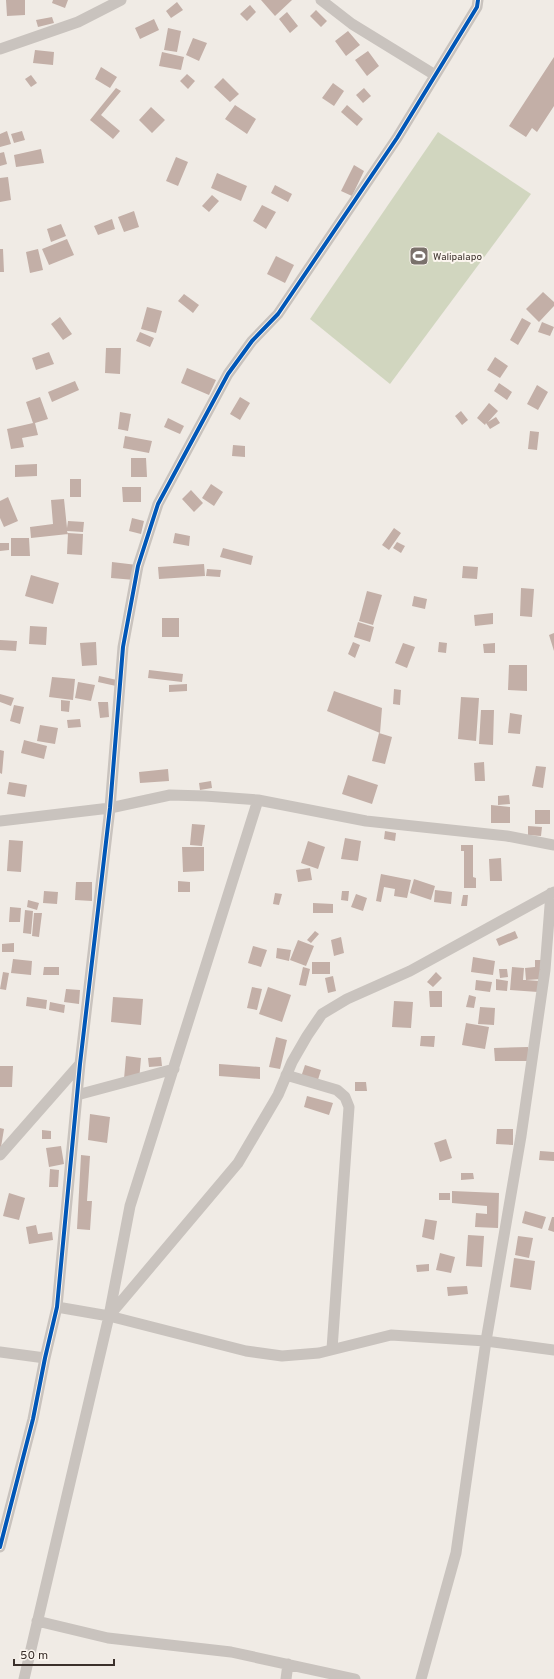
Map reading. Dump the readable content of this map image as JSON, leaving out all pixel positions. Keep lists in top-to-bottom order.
{
  "places": {
    "sports": ["Walipalapo"]
  },
  "scale_bar": "50 m"
}
